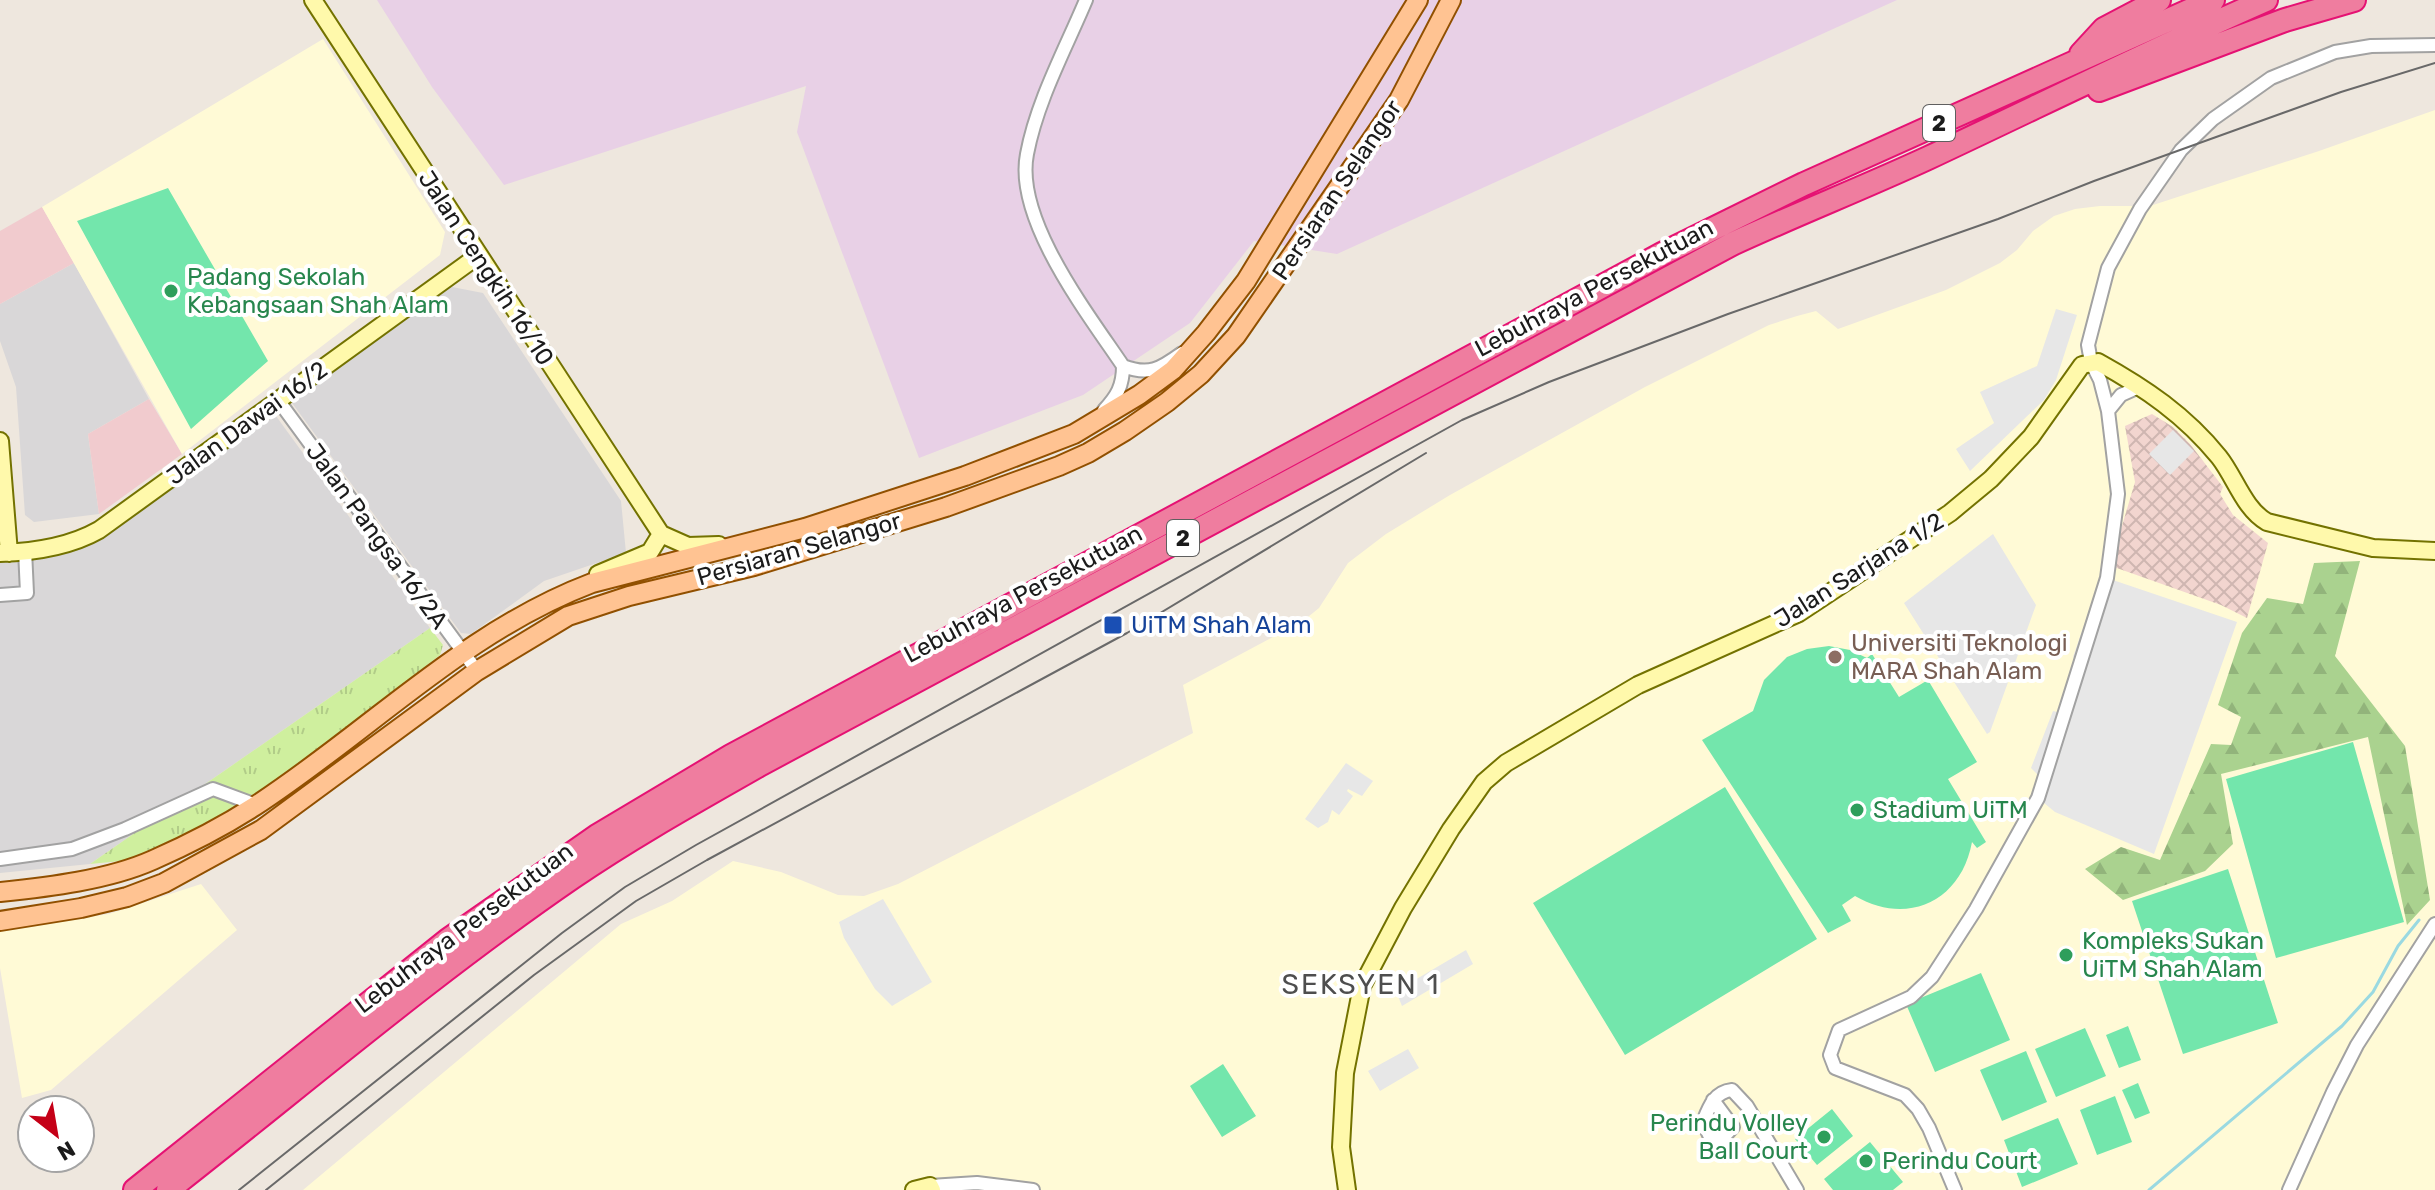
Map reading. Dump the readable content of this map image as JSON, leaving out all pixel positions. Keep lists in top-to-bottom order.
{
  "streets": {
    "highway": ["2", "Lebuhraya Persekutuan"],
    "main road": ["Persiaran Selangor"],
    "street": [
      "Jalan Cengkih 16/10",
      "Jalan Dawai 16/2",
      "Jalan Pangsa 16/2A",
      "Jalan Sarjana 1/2"
    ]
  },
  "crossings": [
    ["Persiaran Selangor", "Jalan Pangsa 16/2A"],
    ["Jalan Cengkih 16/10", "Jalan Dawai 16/2"],
    ["Jalan Dawai 16/2", "Jalan Pangsa 16/2A"]
  ],
  "districts": ["SEKSYEN 1"],
  "places": {
    "other": [
      "Padang Sekolah Kebangsaan Shah Alam",
      "Universiti Teknologi MARA Shah Alam",
      "Stadium UiTM",
      "Kompleks Sukan UiTM Shah Alam",
      "Perindu Volley Ball Court",
      "Perindu Court"
    ],
    "transit": ["UiTM Shah Alam"]
  },
  "north": "bottom right"
}
